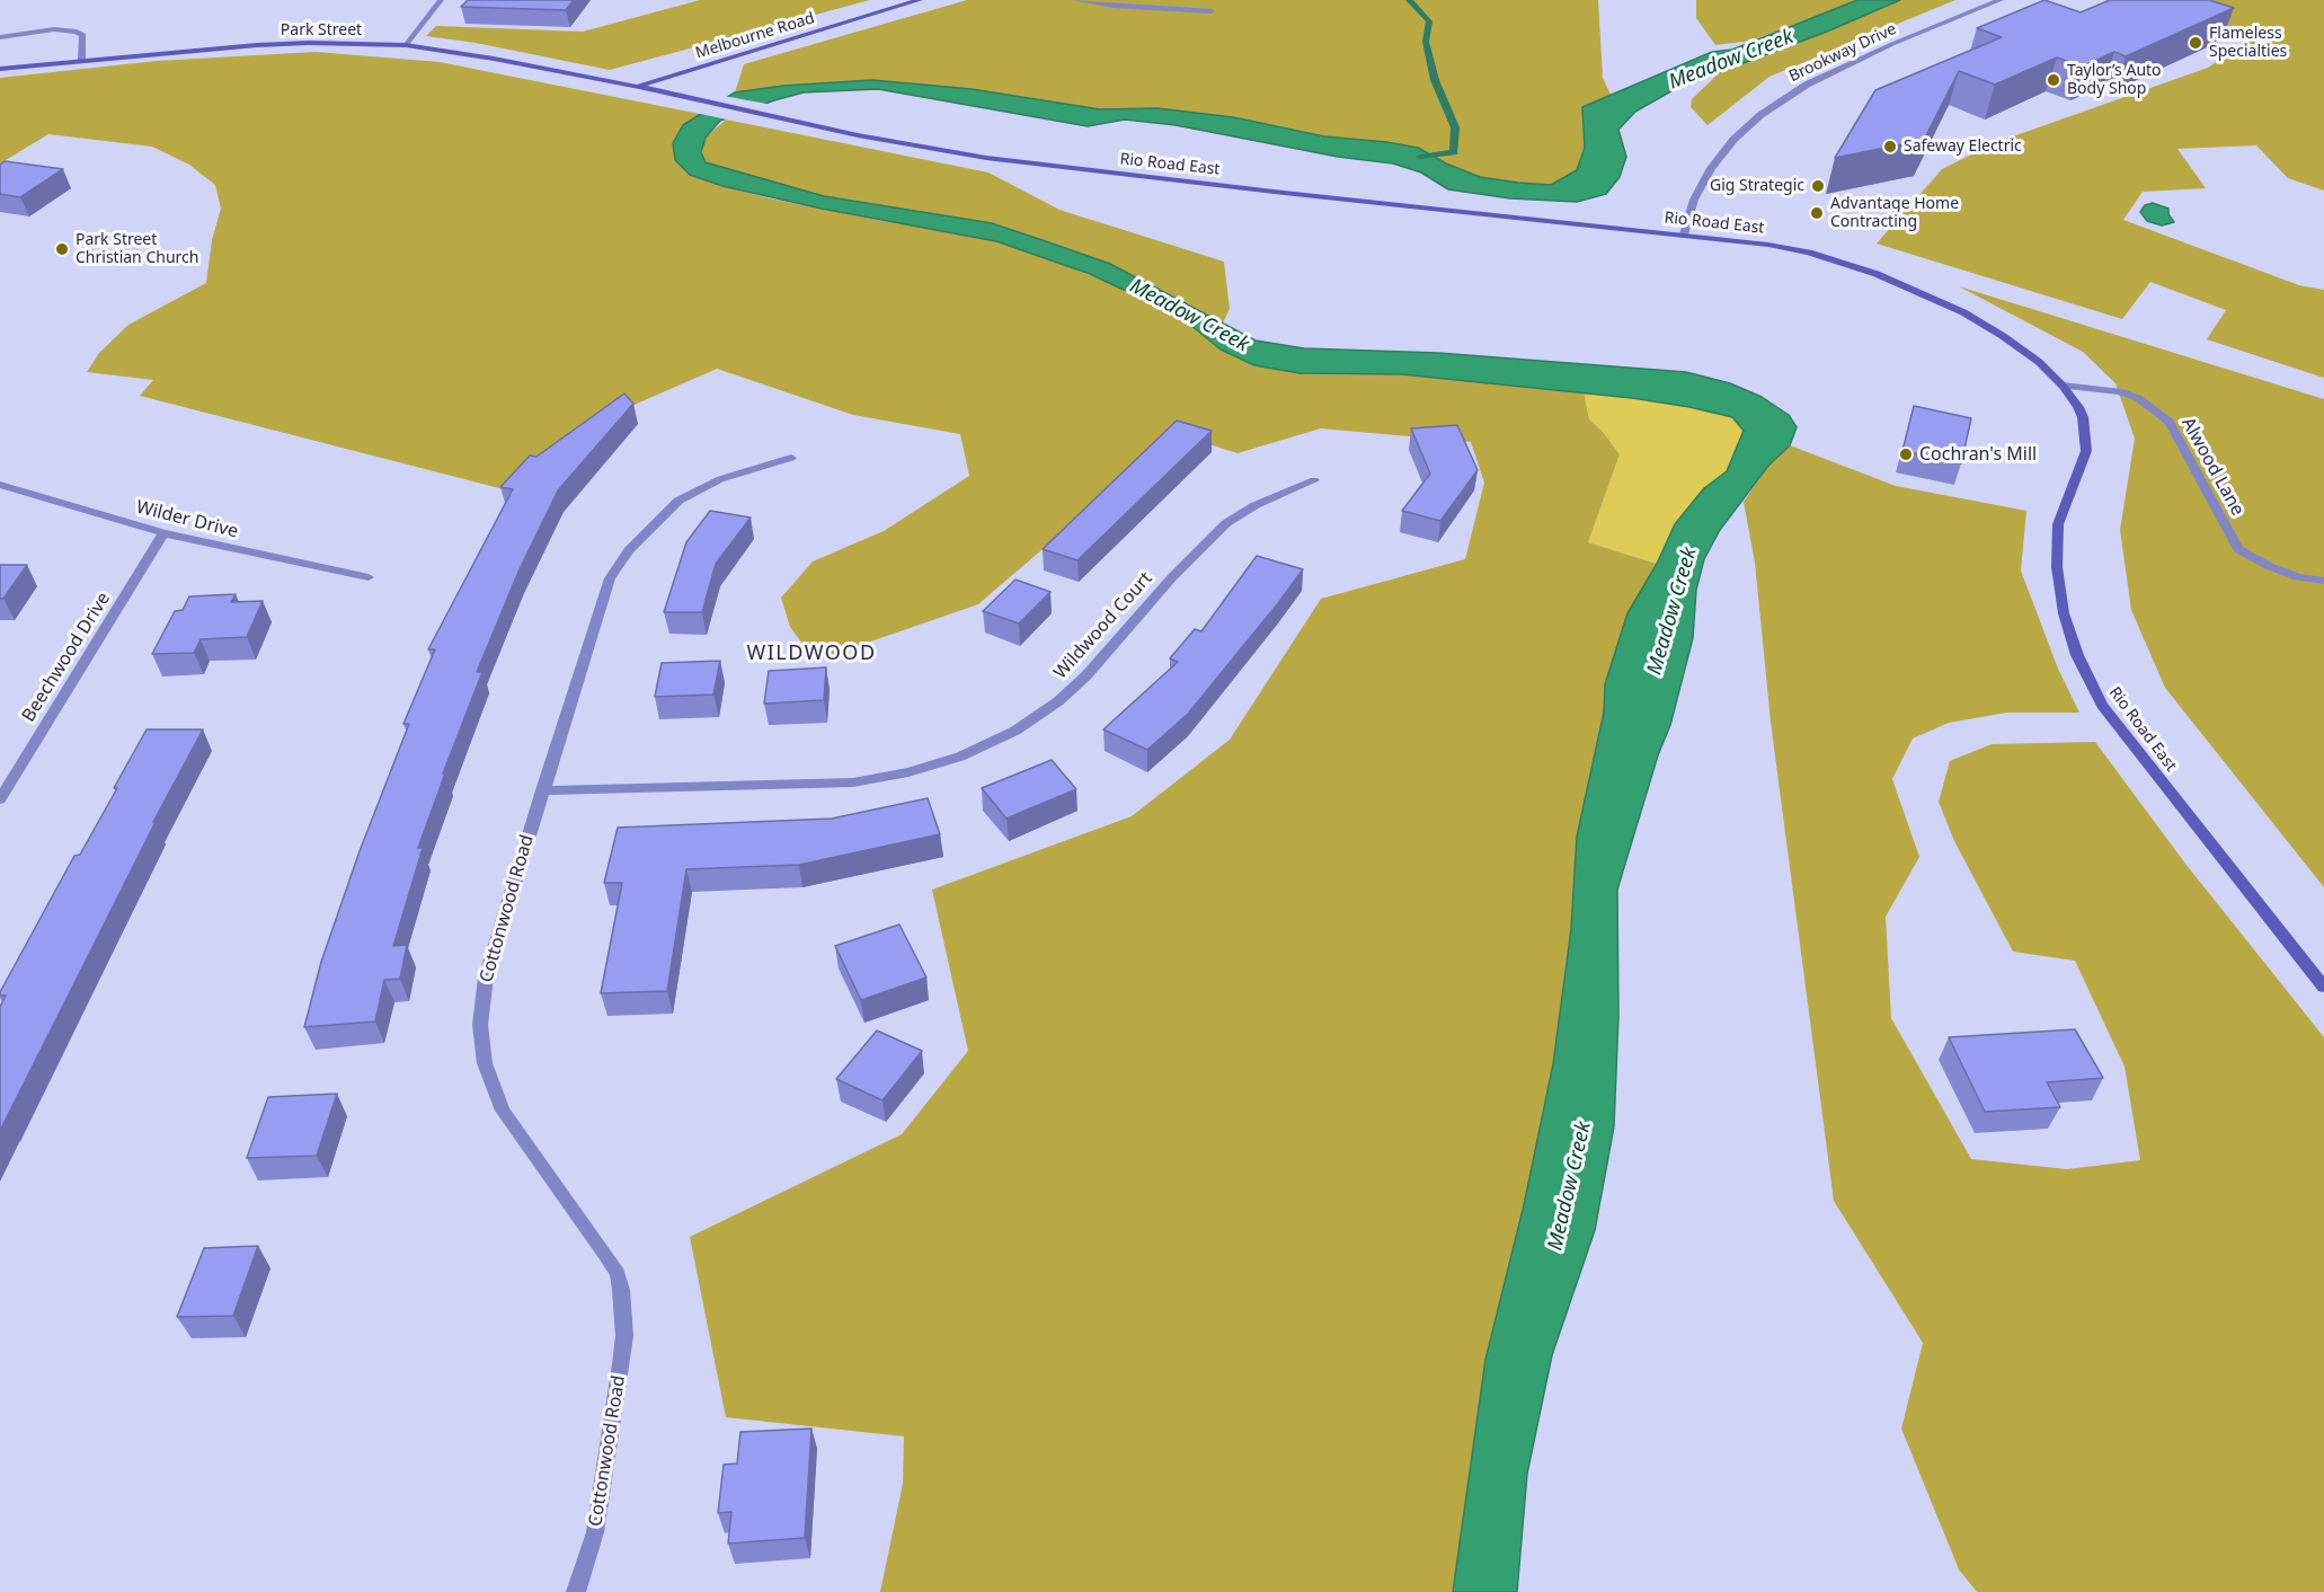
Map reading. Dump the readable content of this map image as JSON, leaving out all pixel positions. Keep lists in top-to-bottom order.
{
  "streets": {
    "street": [
      "Park Street",
      "Melbourne Road",
      "Brookway Drive",
      "Rio Road East",
      "Alwood Lane",
      "Wilder Drive",
      "Wildwood Court",
      "Beechwood Drive",
      "Cottonwood Road"
    ]
  },
  "crossings": [
    ["Park Street", "Melbourne Road"],
    ["Park Street", "Rio Road East"],
    ["Melbourne Road", "Rio Road East"],
    ["Brookway Drive", "Rio Road East"],
    ["Rio Road East", "Alwood Lane"],
    ["Wilder Drive", "Beechwood Drive"],
    ["Wildwood Court", "Cottonwood Road"]
  ],
  "districts": ["WILDWOOD"],
  "water": ["Meadow Creek"],
  "places": [
    "Flameless Specialties",
    "Taylor’s Auto Body Shop",
    "Safeway Electric",
    "Gig Strategic",
    "Advantage Home Contracting",
    "Park Street Christian Church",
    "Cochran's Mill"
  ]
}
